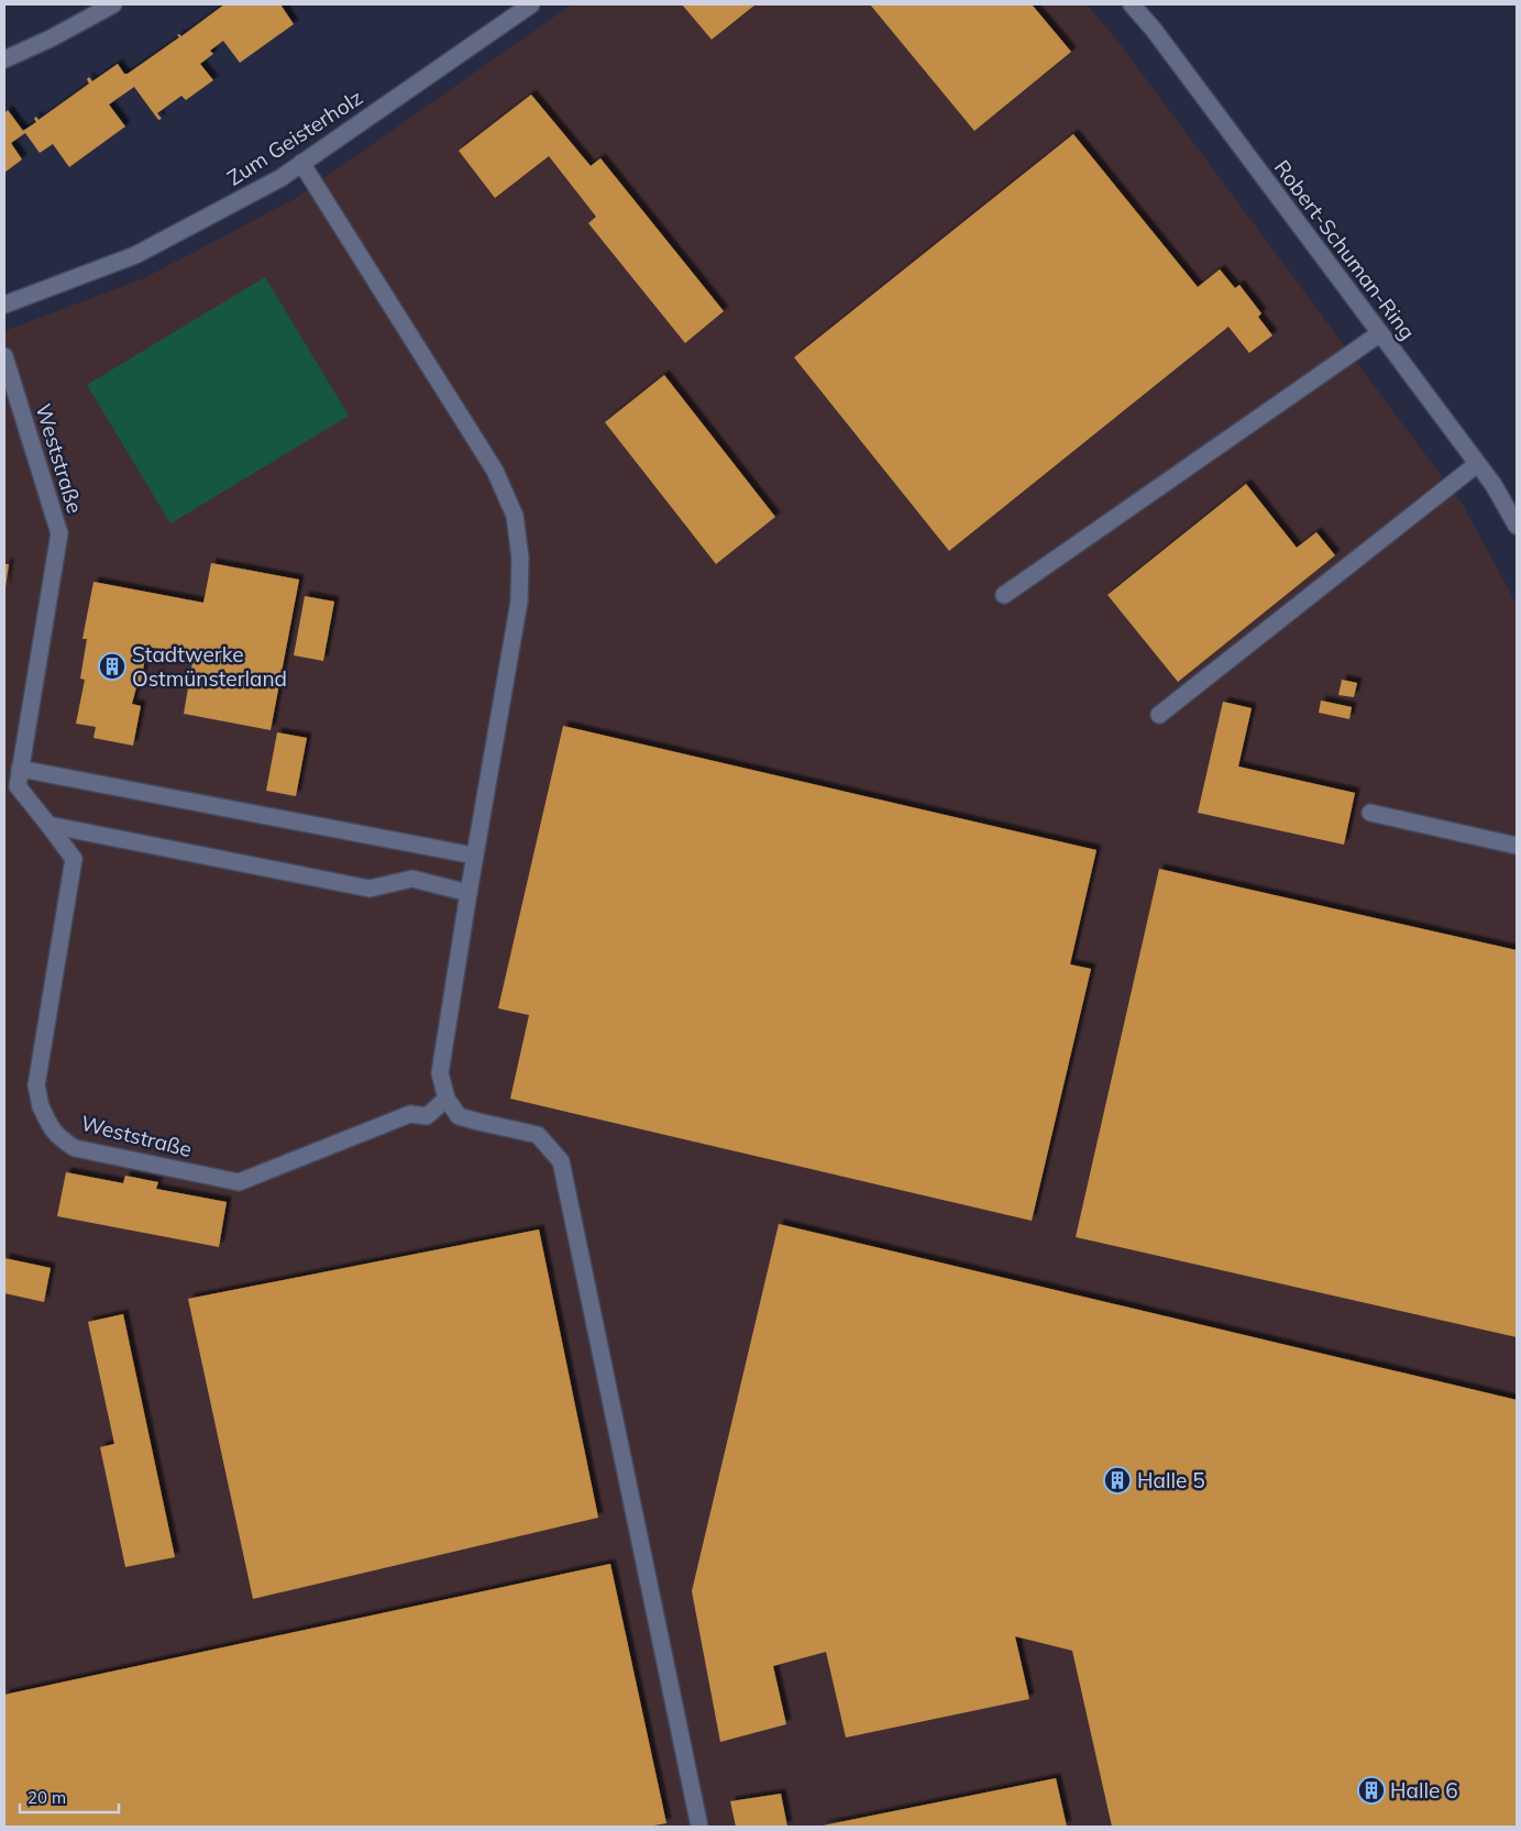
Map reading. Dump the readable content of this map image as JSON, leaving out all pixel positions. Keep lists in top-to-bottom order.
{
  "streets": {
    "street": ["Zum Geisterholz", "Robert-Schuman-Ring", "Weststraße"]
  },
  "places": {
    "building": ["Stadtwerke Ostmünsterland", "Halle 5", "Halle 6"]
  },
  "scale_bar": "20 m"
}
